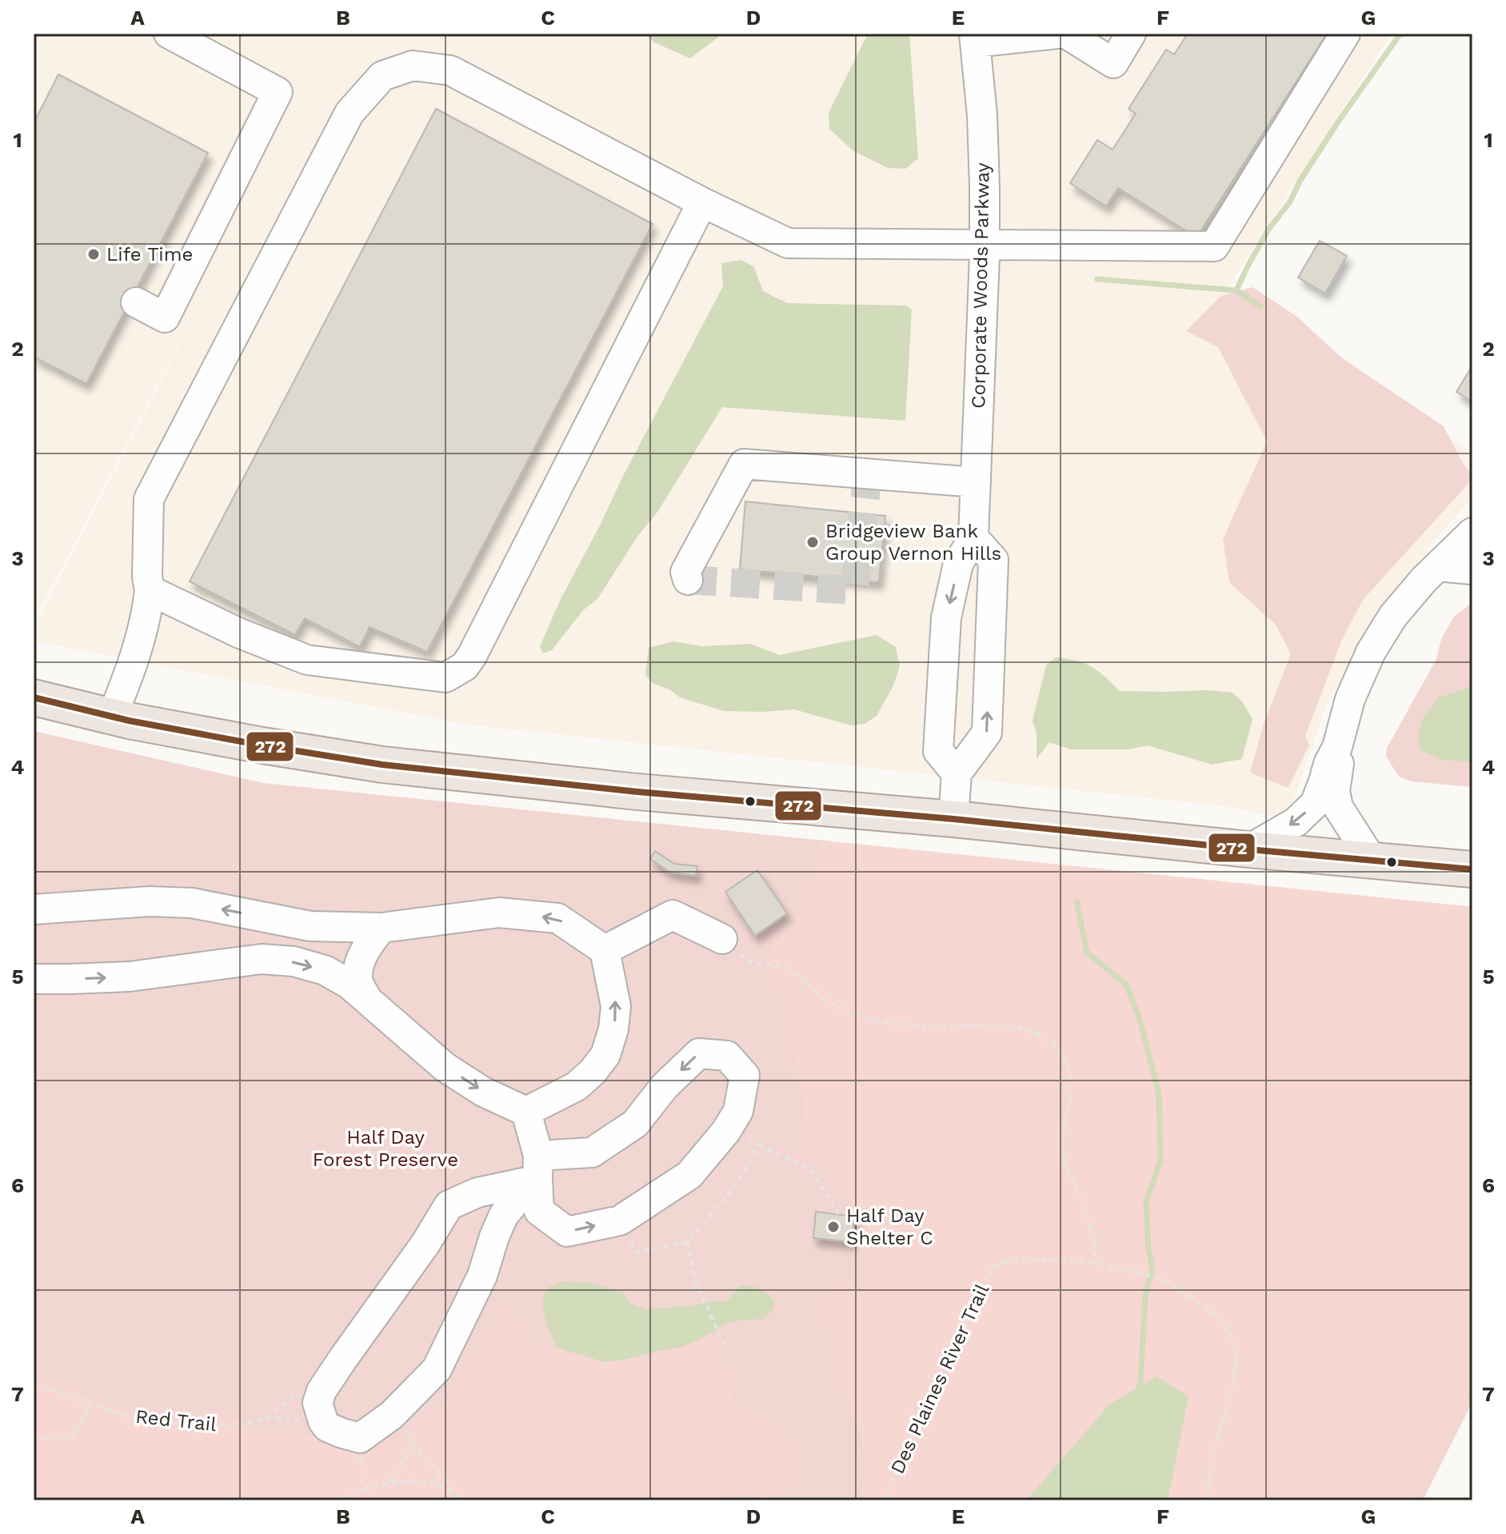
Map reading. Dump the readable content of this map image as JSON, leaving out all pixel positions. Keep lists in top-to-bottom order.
{
  "streets": {
    "street": ["Corporate Woods Parkway"],
    "path": ["Des Plaines River Trail", "Red Trail"]
  },
  "parks": ["Half Day Forest Preserve"],
  "places": ["Life Time", "Bridgeview Bank Group Vernon Hills", "Half Day Shelter C"],
  "lines": ["transit line 272"],
  "grid": {
    "columns": [
      "A",
      "B",
      "C",
      "D",
      "E",
      "F",
      "G"
    ],
    "rows": [
      "1",
      "2",
      "3",
      "4",
      "5",
      "6",
      "7"
    ]
  }
}
